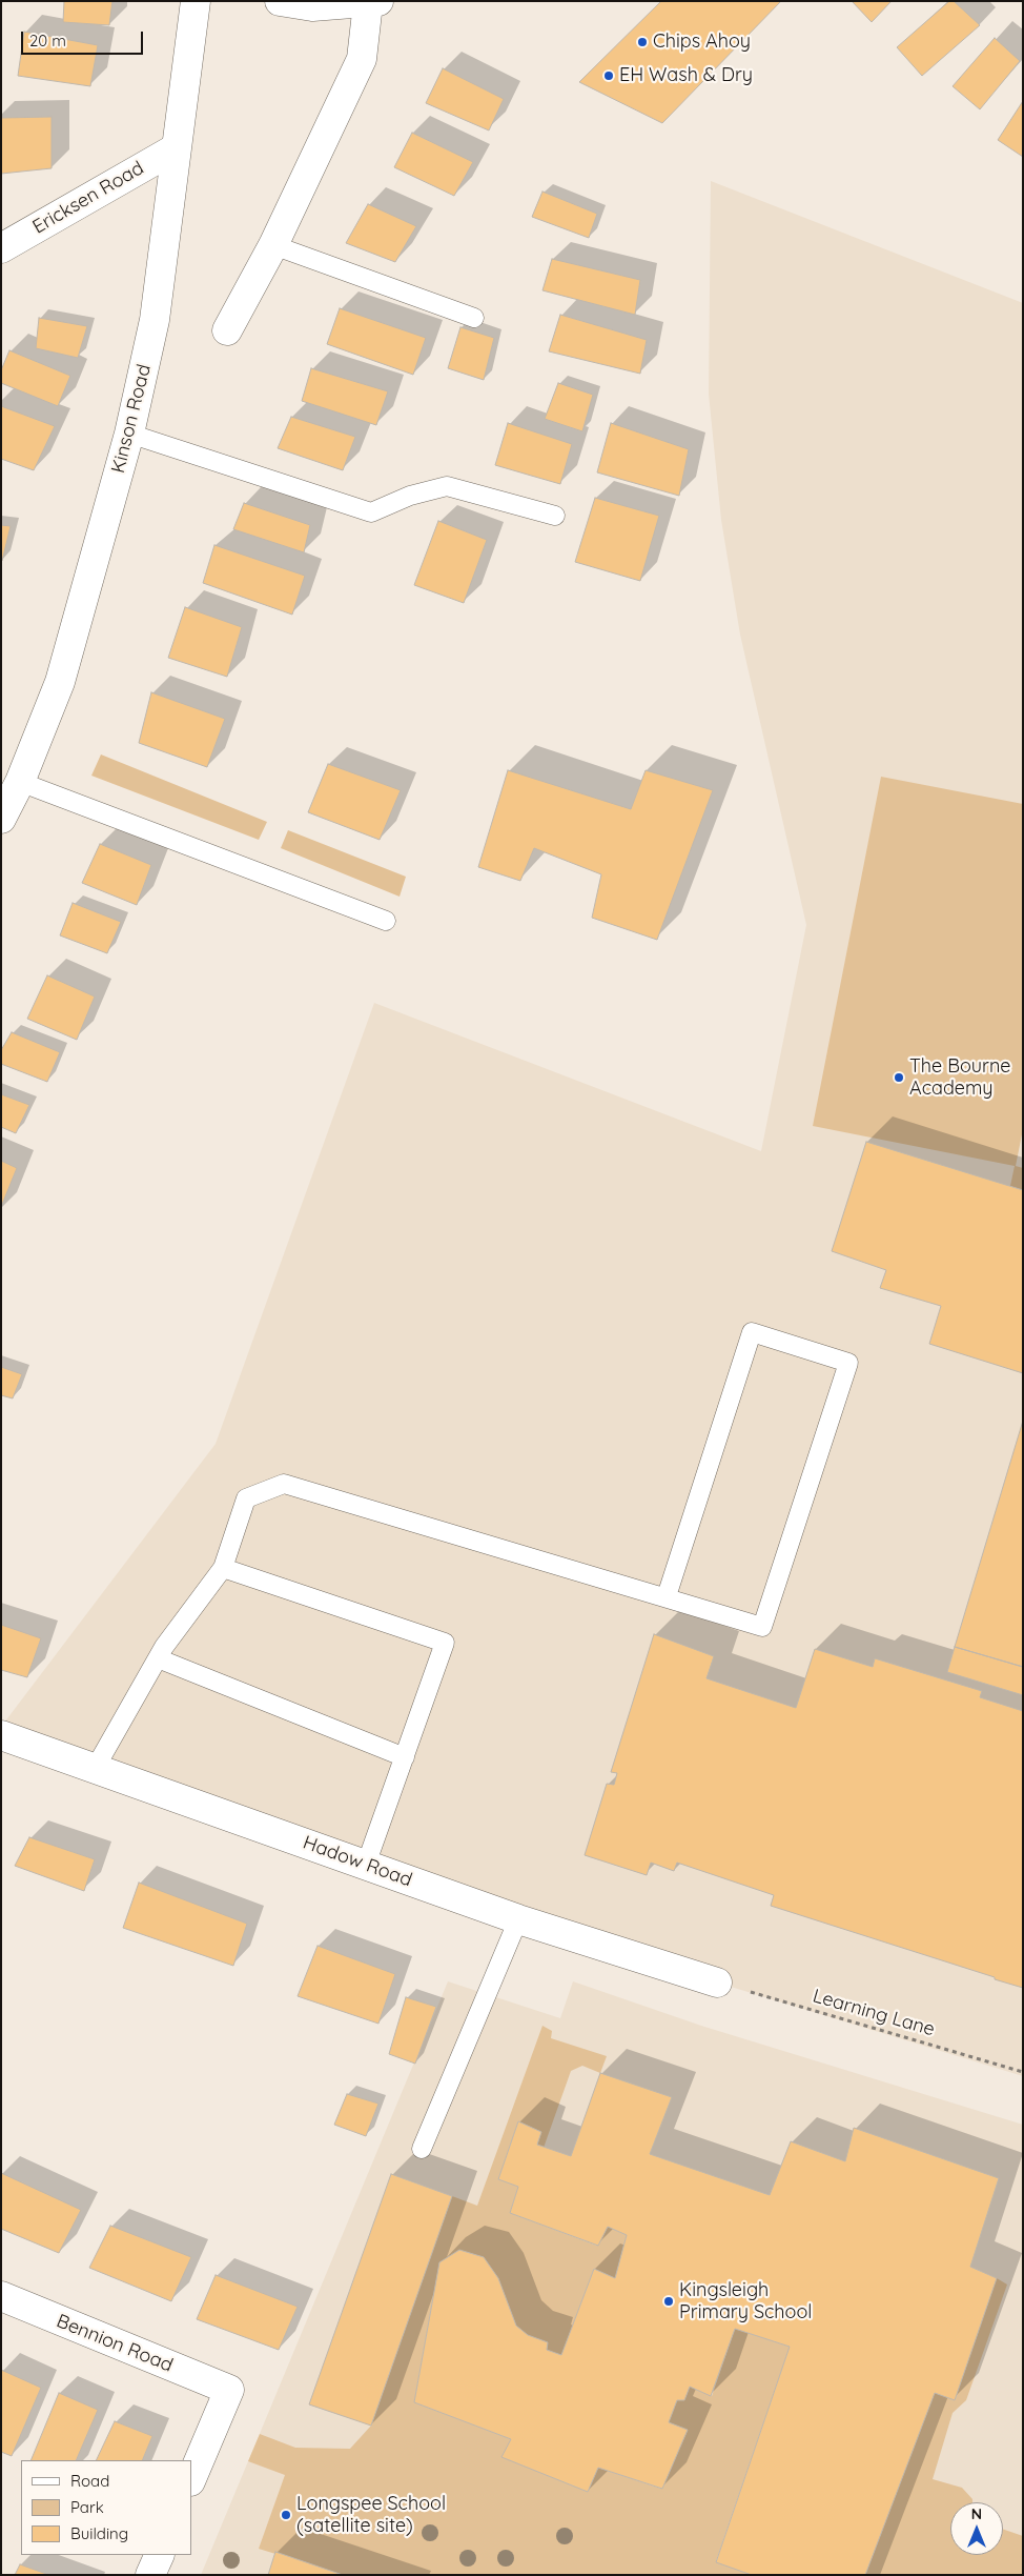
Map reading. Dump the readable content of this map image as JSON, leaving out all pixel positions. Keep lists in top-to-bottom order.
{
  "streets": {
    "street": [
      "Ericksen Road",
      "Kinson Road",
      "Hadow Road",
      "Bennion Road"
    ],
    "path": ["Learning Lane"]
  },
  "crossings": [
    ["Ericksen Road", "Kinson Road"],
    ["Hadow Road", "Learning Lane"]
  ],
  "places": [
    "Chips Ahoy",
    "EH Wash & Dry",
    "The Bourne Academy",
    "Kingsleigh Primary School",
    "Longspee School (satellite site)"
  ],
  "legend": ["Road", "Park", "Building"],
  "scale_bar": "20 m",
  "north": "top"
}
